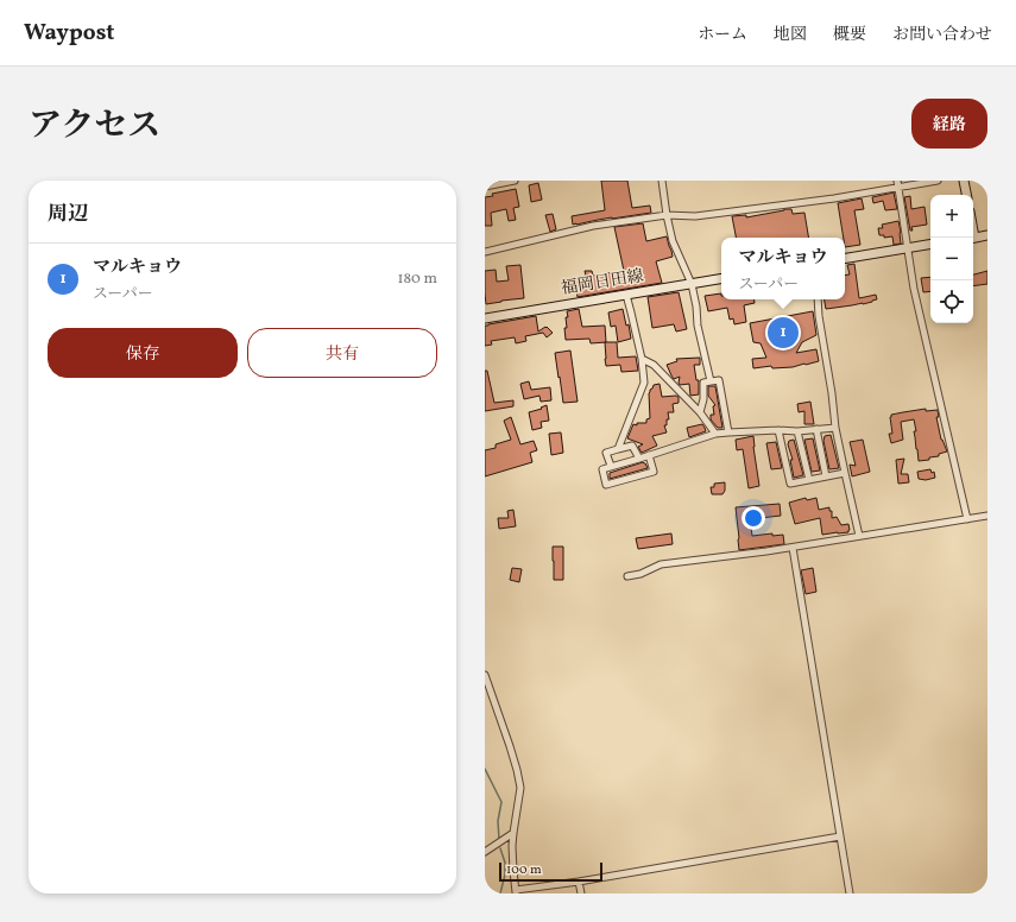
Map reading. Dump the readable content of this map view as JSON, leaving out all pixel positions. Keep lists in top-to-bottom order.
{
  "streets": {
    "main road": ["福岡日田線"]
  },
  "scale_bar": "100 m",
  "page": {
    "header": "Waypost",
    "nav": [
      "ホーム",
      "地図",
      "概要",
      "お問い合わせ"
    ],
    "title": "アクセス",
    "buttons": [
      "経路",
      ["保存", "共有"]
    ],
    "heading": "周辺",
    "map_buttons": ["+", "−"],
    "popup": ["マルキョウ", "スーパー"],
    "list": [
      {
        "mark": "1",
        "name": "マルキョウ",
        "note": "スーパー",
        "value": "180 m"
      }
    ],
    "pins": "1",
    "scale": "100 m"
  }
}
